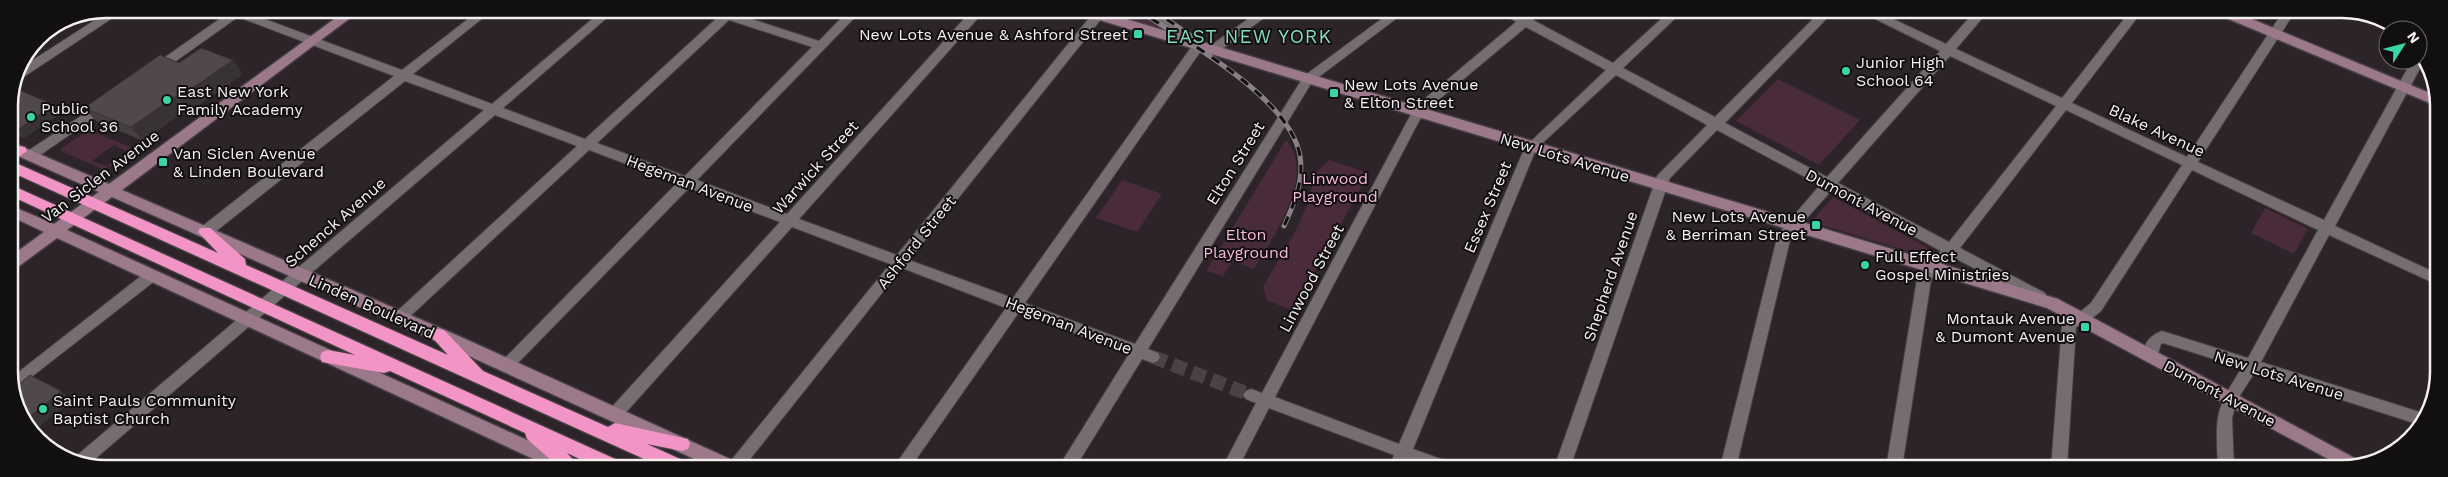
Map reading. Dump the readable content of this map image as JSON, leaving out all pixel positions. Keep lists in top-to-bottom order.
{
  "streets": {
    "highway": ["Linden Boulevard"],
    "street": [
      "Blake Avenue",
      "New Lots Avenue",
      "Elton Street",
      "Warwick Street",
      "Van Siclen Avenue",
      "Hegeman Avenue",
      "Dumont Avenue",
      "Essex Street",
      "Schenck Avenue",
      "Ashford Street",
      "Shepherd Avenue",
      "Linwood Street"
    ]
  },
  "crossings": [
    ["New Lots Avenue", "Elton Street"],
    ["New Lots Avenue", "Dumont Avenue"],
    ["New Lots Avenue", "Essex Street"],
    ["New Lots Avenue", "Shepherd Avenue"],
    ["New Lots Avenue", "Linwood Street"],
    ["Elton Street", "Hegeman Avenue"],
    ["Warwick Street", "Hegeman Avenue"],
    ["Warwick Street", "Linden Boulevard"],
    ["Van Siclen Avenue", "Hegeman Avenue"],
    ["Van Siclen Avenue", "Linden Boulevard"],
    ["Hegeman Avenue", "Schenck Avenue"],
    ["Hegeman Avenue", "Ashford Street"],
    ["Dumont Avenue", "Essex Street"],
    ["Dumont Avenue", "Shepherd Avenue"],
    ["Dumont Avenue", "Linwood Street"],
    ["Schenck Avenue", "Linden Boulevard"]
  ],
  "districts": ["EAST NEW YORK"],
  "parks": ["Linwood Playground", "Elton Playground"],
  "places": {
    "transit": [
      "New Lots Avenue & Ashford Street",
      "New Lots Avenue & Elton Street",
      "Van Siclen Avenue & Linden Boulevard",
      "New Lots Avenue & Berriman Street",
      "Montauk Avenue & Dumont Avenue"
    ],
    "other": [
      "Junior High School 64",
      "East New York Family Academy",
      "Public School 36",
      "Full Effect Gospel Ministries",
      "Saint Pauls Community Baptist Church"
    ]
  },
  "north": "top right"
}
